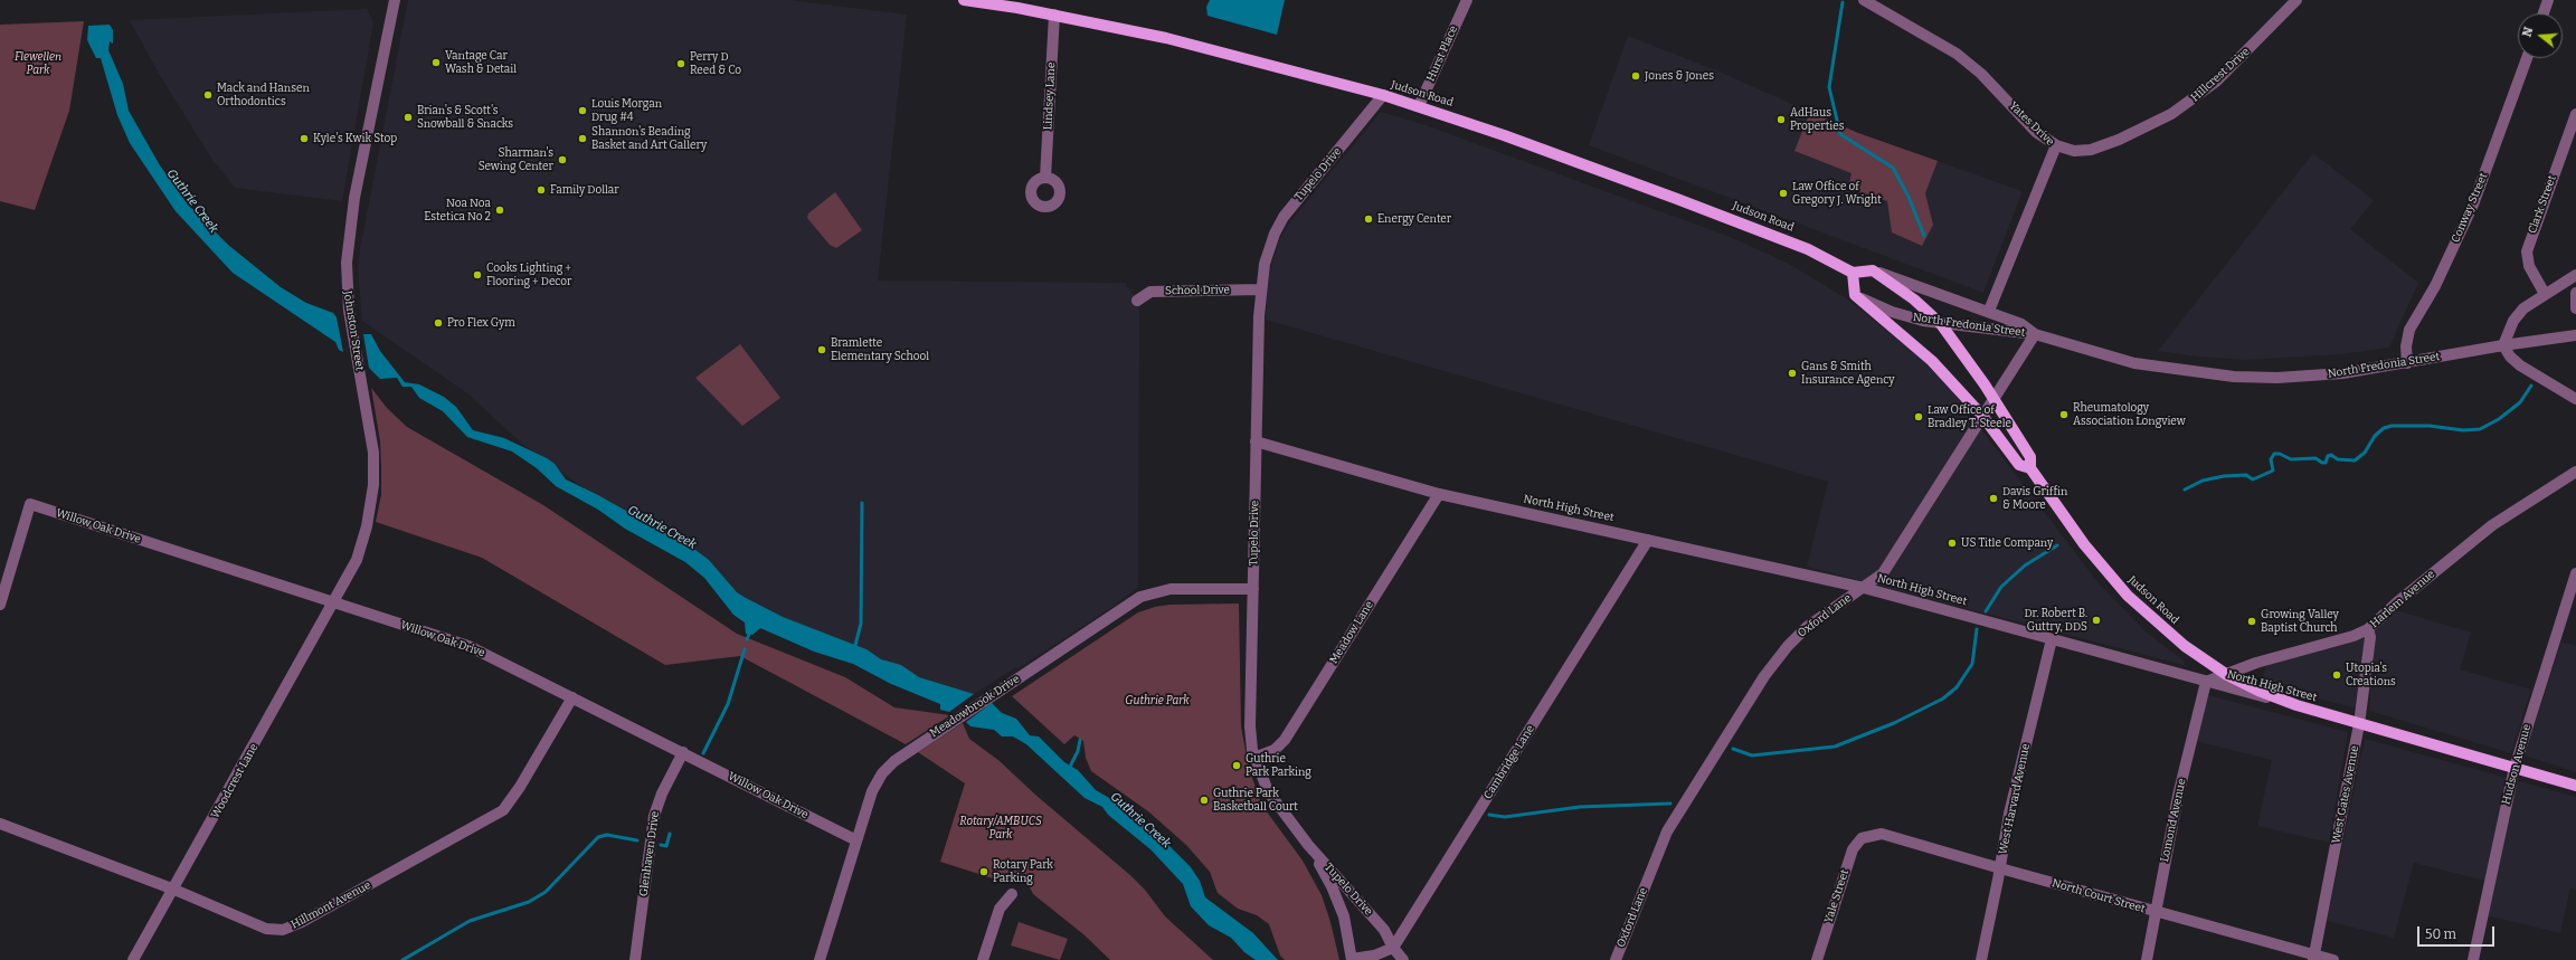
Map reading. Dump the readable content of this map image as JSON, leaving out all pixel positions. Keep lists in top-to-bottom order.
{
  "streets": {
    "main road": ["Judson Road", "North High Street"],
    "street": [
      "Hurst Place",
      "Hillcrest Drive",
      "Lindsey Lane",
      "Yates Drive",
      "Tupelo Drive",
      "Clark Street",
      "Conway Street",
      "School Drive",
      "North Fredonia Street",
      "Johnston Street",
      "Willow Oak Drive",
      "Harlem Avenue",
      "Oxford Lane",
      "Meadow Lane",
      "Meadowbrook Drive",
      "Cambridge Lane",
      "Hudson Avenue",
      "Woodcrest Lane",
      "West Gates Avenue",
      "West Harvard Avenue",
      "Lomond Avenue",
      "Glenhaven Drive",
      "Yale Street",
      "North Court Street",
      "Hillmont Avenue"
    ]
  },
  "crossings": [
    ["Hurst Place", "Judson Road"],
    ["Hillcrest Drive", "Yates Drive"],
    ["Judson Road", "Lindsey Lane"],
    ["Judson Road", "Tupelo Drive"],
    ["Judson Road", "North Fredonia Street"],
    ["Judson Road", "North High Street"],
    ["Judson Road", "Harlem Avenue"],
    ["Judson Road", "Oxford Lane"],
    ["Yates Drive", "North Fredonia Street"],
    ["Tupelo Drive", "School Drive"],
    ["Tupelo Drive", "North High Street"],
    ["Tupelo Drive", "Meadow Lane"],
    ["Tupelo Drive", "Meadowbrook Drive"],
    ["Tupelo Drive", "Cambridge Lane"],
    ["Conway Street", "North Fredonia Street"],
    ["North Fredonia Street", "Oxford Lane"],
    ["Johnston Street", "Willow Oak Drive"],
    ["Johnston Street", "Woodcrest Lane"],
    ["North High Street", "Harlem Avenue"],
    ["North High Street", "Oxford Lane"],
    ["North High Street", "Meadow Lane"],
    ["North High Street", "Cambridge Lane"],
    ["North High Street", "Hudson Avenue"],
    ["North High Street", "West Gates Avenue"],
    ["North High Street", "West Harvard Avenue"],
    ["North High Street", "Lomond Avenue"],
    ["Willow Oak Drive", "Meadowbrook Drive"],
    ["Willow Oak Drive", "Woodcrest Lane"],
    ["Willow Oak Drive", "Glenhaven Drive"],
    ["Willow Oak Drive", "Hillmont Avenue"],
    ["Harlem Avenue", "West Gates Avenue"],
    ["Harlem Avenue", "Lomond Avenue"],
    ["Woodcrest Lane", "Hillmont Avenue"],
    ["West Gates Avenue", "North Court Street"],
    ["West Harvard Avenue", "North Court Street"],
    ["Lomond Avenue", "North Court Street"],
    ["Yale Street", "North Court Street"]
  ],
  "water": ["Guthrie Creek"],
  "parks": ["Flewellen Park", "Guthrie Park", "Rotary/AMBUCS Park"],
  "places": [
    "Vantage Car Wash & Detail",
    "Perry D Reed & Co",
    "Jones & Jones",
    "Mack and Hansen Orthodontics",
    "Louis Morgan Drug #4",
    "Brian's & Scott's Snowball & Snacks",
    "AdHaus Properties",
    "Kyle's Kwik Stop",
    "Shannon's Beading Basket and Art Gallery",
    "Sharman's Sewing Center",
    "Family Dollar",
    "Law Office of Gregory J. Wright",
    "Noa Noa Estetica No 2",
    "Energy Center",
    "Cooks Lighting + Flooring + Decor",
    "Pro Flex Gym",
    "Bramlette Elementary School",
    "Gans & Smith Insurance Agency",
    "Rheumatology Association Longview",
    "Law Office of Bradley T. Steele",
    "Davis Griffin & Moore",
    "US Title Company",
    "Dr. Robert B. Guttry, DDS",
    "Growing Valley Baptist Church",
    "Utopia's Creations",
    "Guthrie Park Parking",
    "Guthrie Park Basketball Court",
    "Rotary Park Parking"
  ],
  "scale_bar": "50 m",
  "north": "left"
}
